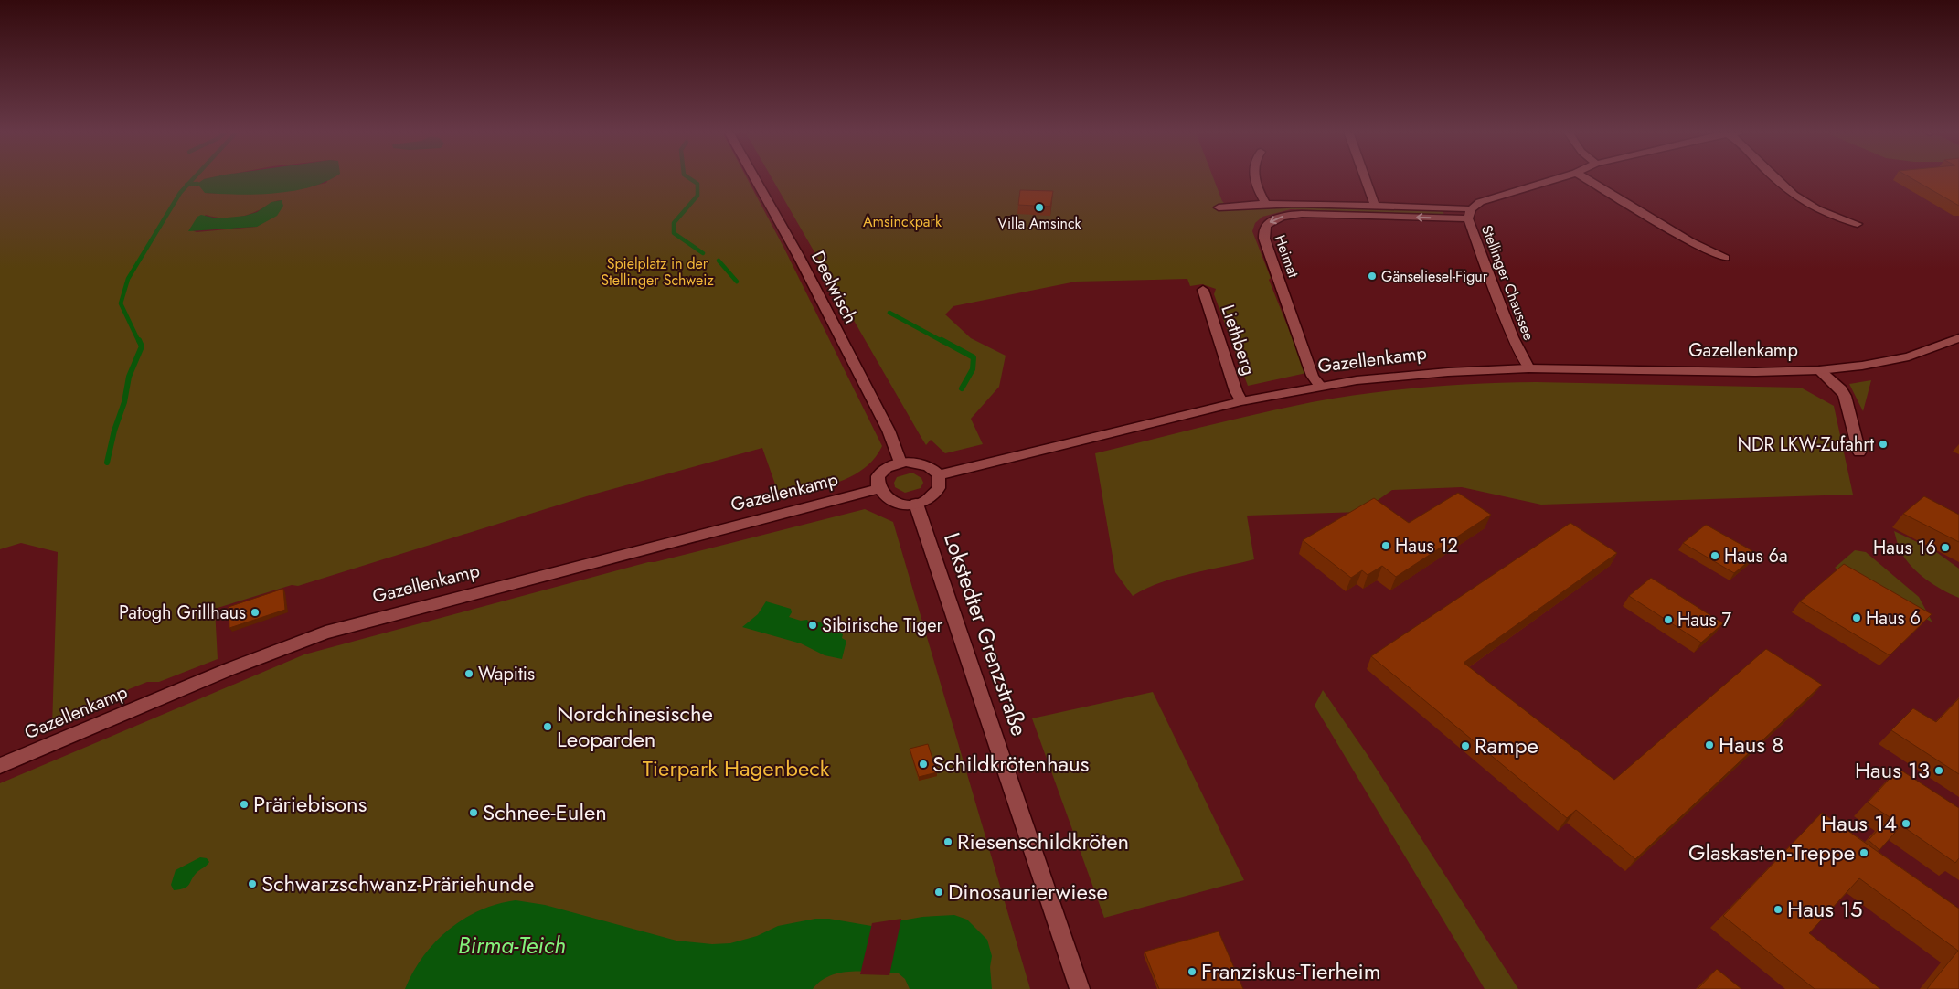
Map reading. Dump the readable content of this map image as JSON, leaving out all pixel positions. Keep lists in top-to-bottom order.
{
  "streets": {
    "street": [
      "Heimat",
      "Stellinger Chaussee",
      "Deelwisch",
      "Liethberg",
      "Gazellenkamp",
      "Lokstedter Grenzstraße"
    ]
  },
  "crossings": [
    ["Heimat", "Stellinger Chaussee"],
    ["Heimat", "Gazellenkamp"],
    ["Stellinger Chaussee", "Gazellenkamp"],
    ["Deelwisch", "Gazellenkamp"],
    ["Deelwisch", "Lokstedter Grenzstraße"],
    ["Liethberg", "Gazellenkamp"],
    ["Gazellenkamp", "Lokstedter Grenzstraße"]
  ],
  "water": ["Birma-Teich"],
  "parks": ["Amsinckpark", "Spielplatz in der Stellinger Schweiz", "Tierpark Hagenbeck"],
  "places": [
    "Villa Amsinck",
    "Gänseliesel-Figur",
    "NDR LKW-Zufahrt",
    "Haus 12",
    "Haus 16",
    "Haus 6a",
    "Patogh Grillhaus",
    "Haus 6",
    "Haus 7",
    "Sibirische Tiger",
    "Wapitis",
    "Nordchinesische Leoparden",
    "Haus 8",
    "Rampe",
    "Schildkrötenhaus",
    "Haus 13",
    "Präriebisons",
    "Schnee-Eulen",
    "Haus 14",
    "Riesenschildkröten",
    "Glaskasten-Treppe",
    "Schwarzschwanz-Präriehunde",
    "Dinosaurierwiese",
    "Haus 15",
    "Franziskus-Tierheim"
  ]
}
